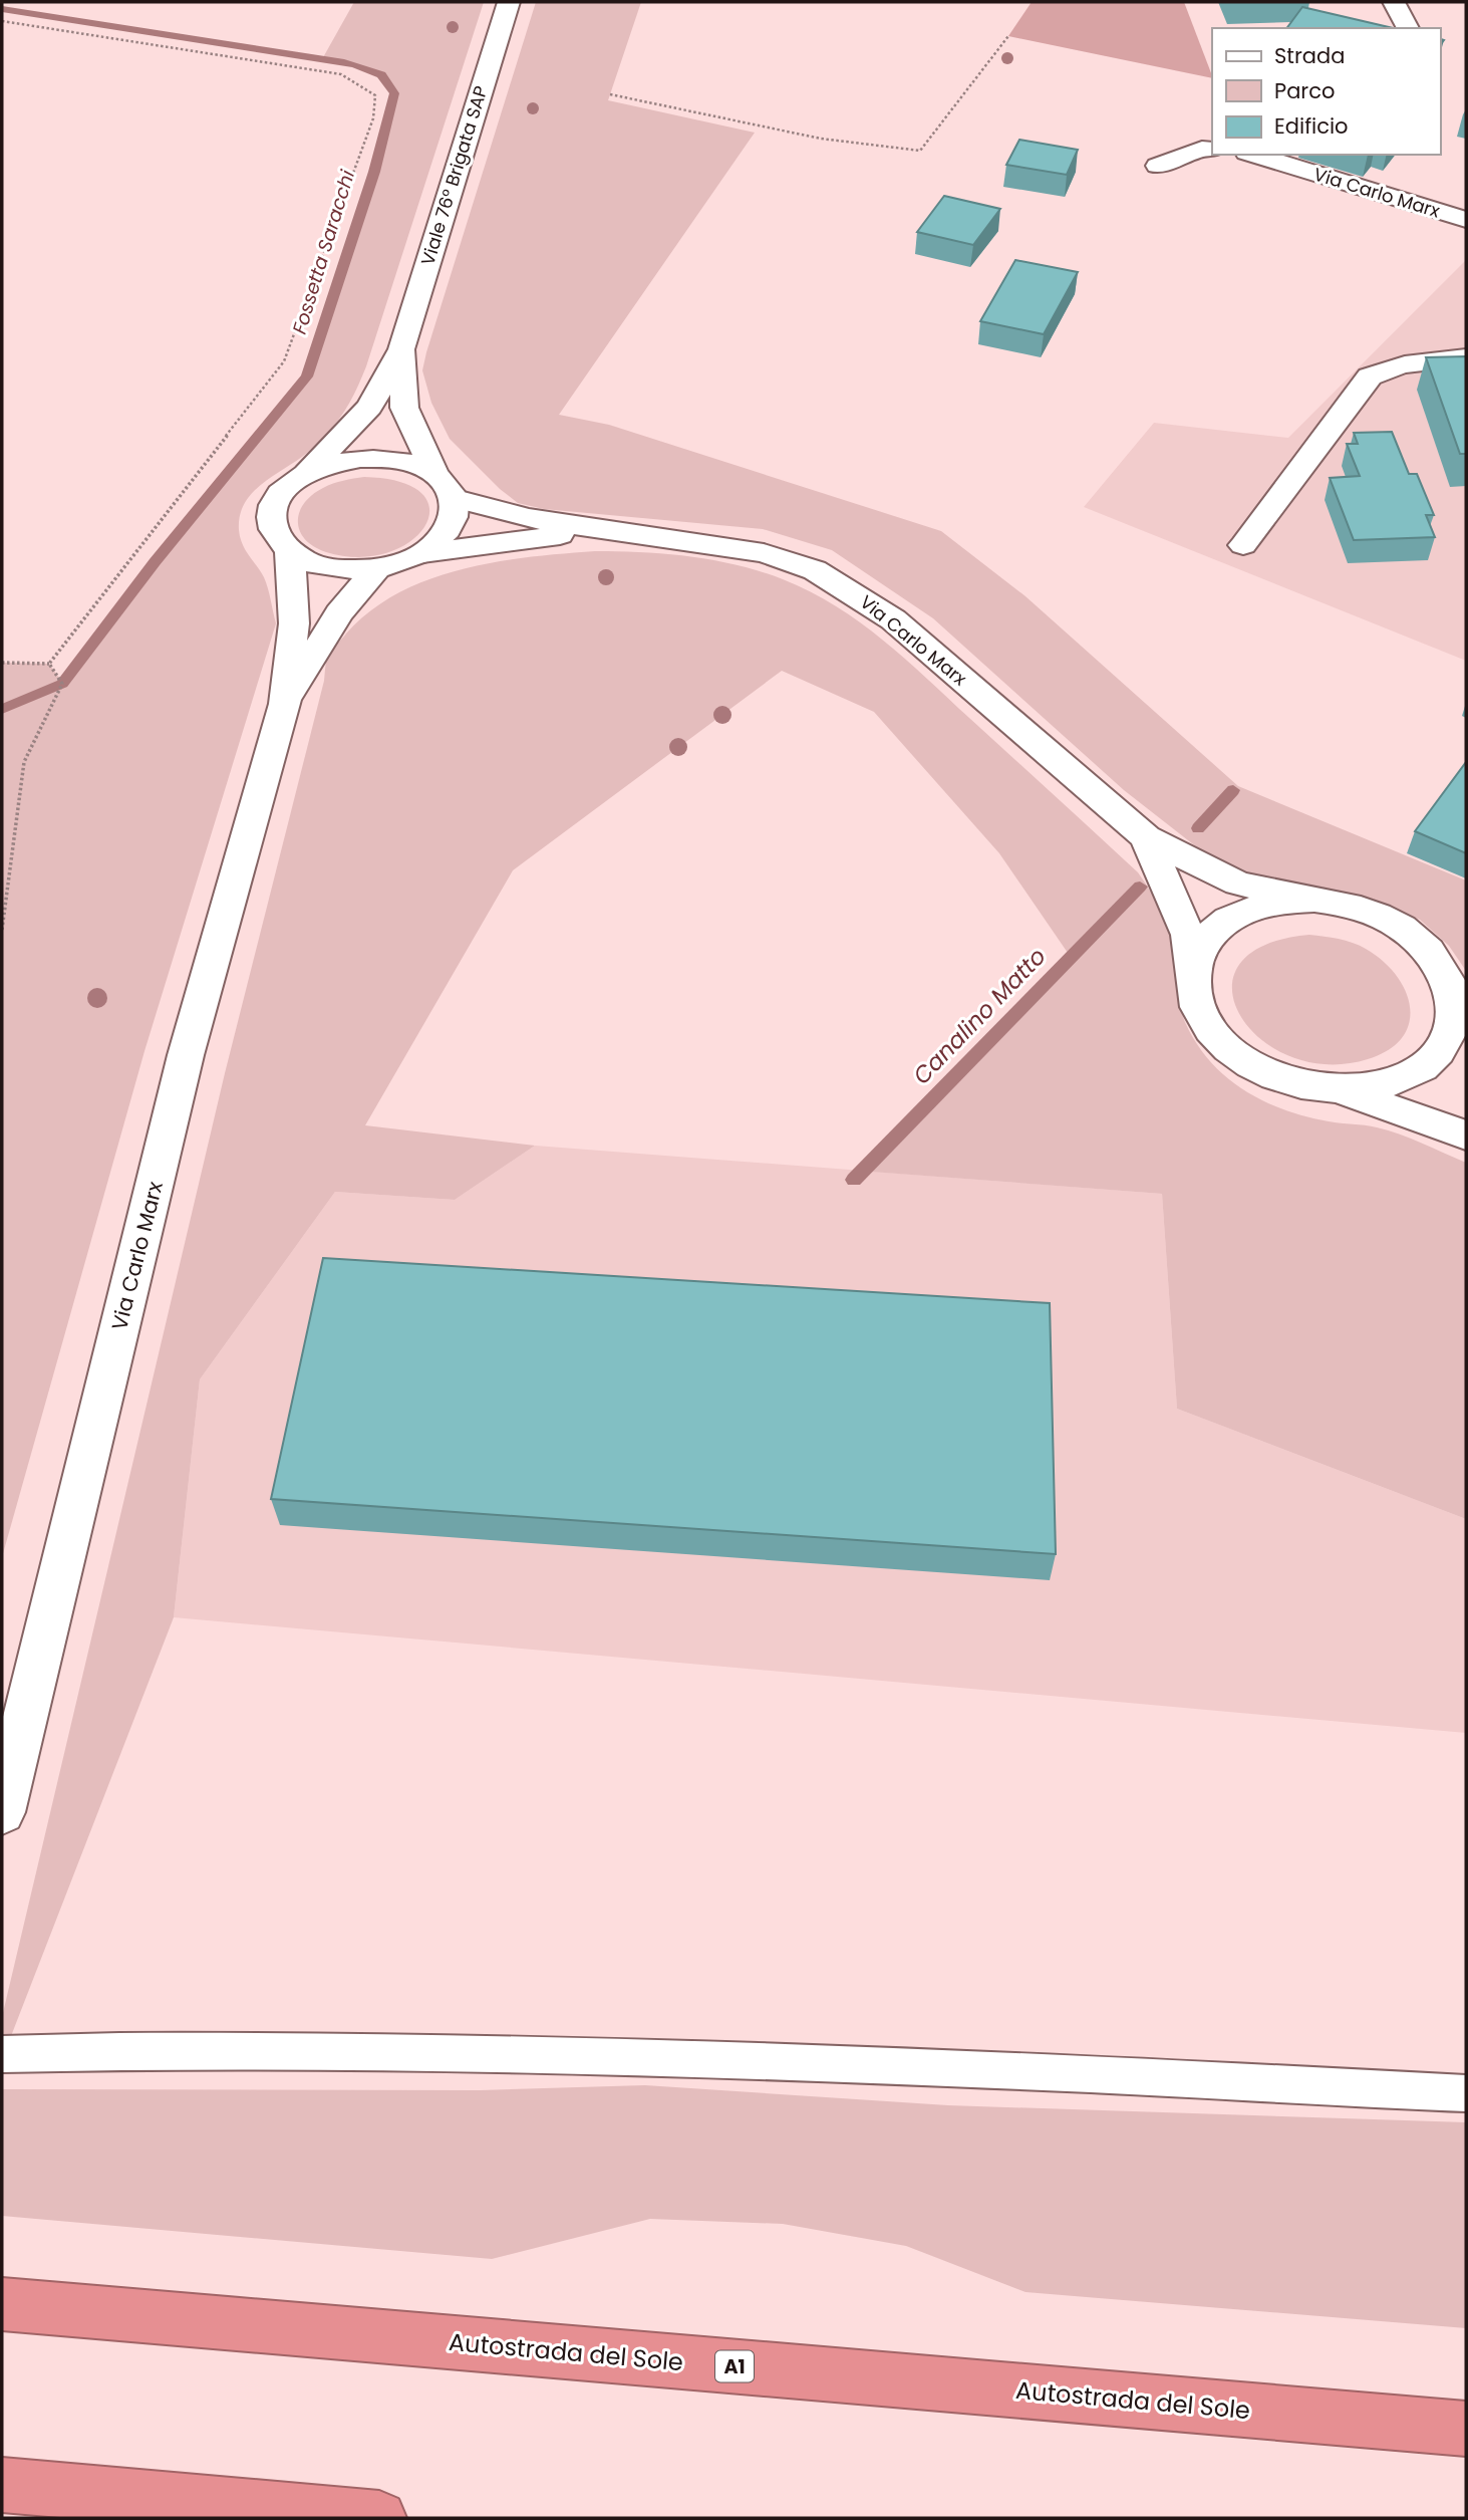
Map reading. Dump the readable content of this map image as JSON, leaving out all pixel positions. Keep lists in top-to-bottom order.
{
  "streets": {
    "highway": ["Autostrada del Sole", "A1"],
    "street": ["Viale 76° Brigata SAP", "Via Carlo Marx"]
  },
  "crossings": [
    ["Viale 76° Brigata SAP", "Via Carlo Marx"]
  ],
  "water": ["Fossetta Saracchi", "Canalino Matto"],
  "legend": ["Strada", "Parco", "Edificio"]
}
